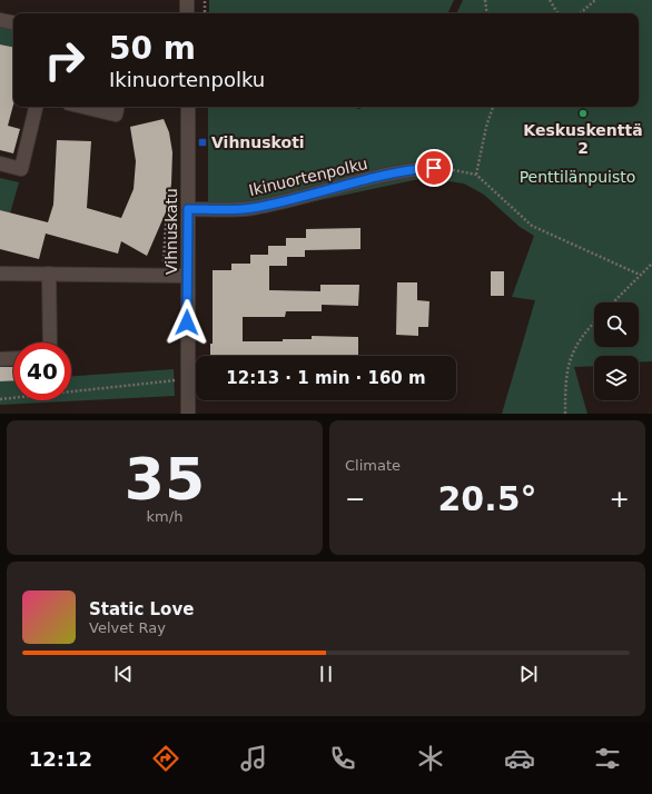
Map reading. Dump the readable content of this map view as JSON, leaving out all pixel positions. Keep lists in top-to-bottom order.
{
  "streets": {
    "street": ["Ikinuortenpolku", "Vihnuskatu"]
  },
  "crossings": [
    ["Ikinuortenpolku", "Vihnuskatu"]
  ],
  "parks": ["Penttilänpuisto"],
  "places": {
    "other": ["Keskuskenttä 2"],
    "transit": ["Vihnuskoti"]
  },
  "page": {
    "turn": ["50 m", "Ikinuortenpolku"],
    "limit": "40",
    "trip": "12:13 · 1 min · 160 m",
    "tile": [
      ["35", "km/h"],
      "Climate"
    ],
    "heat": ["−", "20.5°", "+"],
    "song": ["Static Love", "Velvet Ray"],
    "tabs": "12:12"
  }
}
